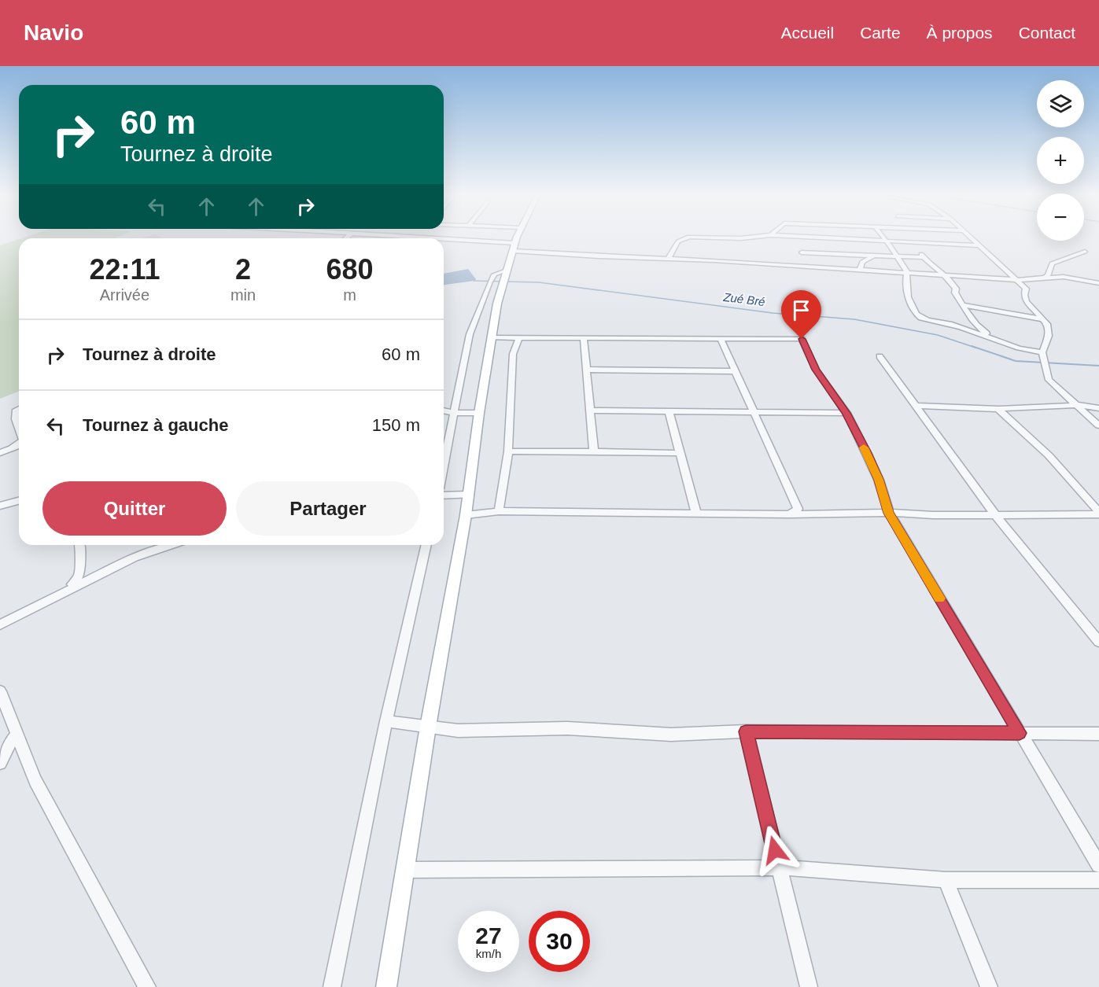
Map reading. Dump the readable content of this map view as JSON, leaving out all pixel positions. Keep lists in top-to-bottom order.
{
  "water": ["Zué Bré"],
  "page": {
    "header": "Navio",
    "nav": [
      "Accueil",
      "Carte",
      "À propos",
      "Contact"
    ],
    "map_buttons": ["+", "−"],
    "turn": ["60 m", "Tournez à droite"],
    "eta": [
      "22:11",
      "Arrivée",
      "2",
      "min",
      "680",
      "m"
    ],
    "list": [
      {
        "name": "Tournez à droite",
        "value": "60 m"
      },
      {
        "name": "Tournez à gauche",
        "value": "150 m"
      }
    ],
    "buttons": ["Quitter", "Partager"],
    "speed": "27 km/h",
    "limit": "30"
  }
}
